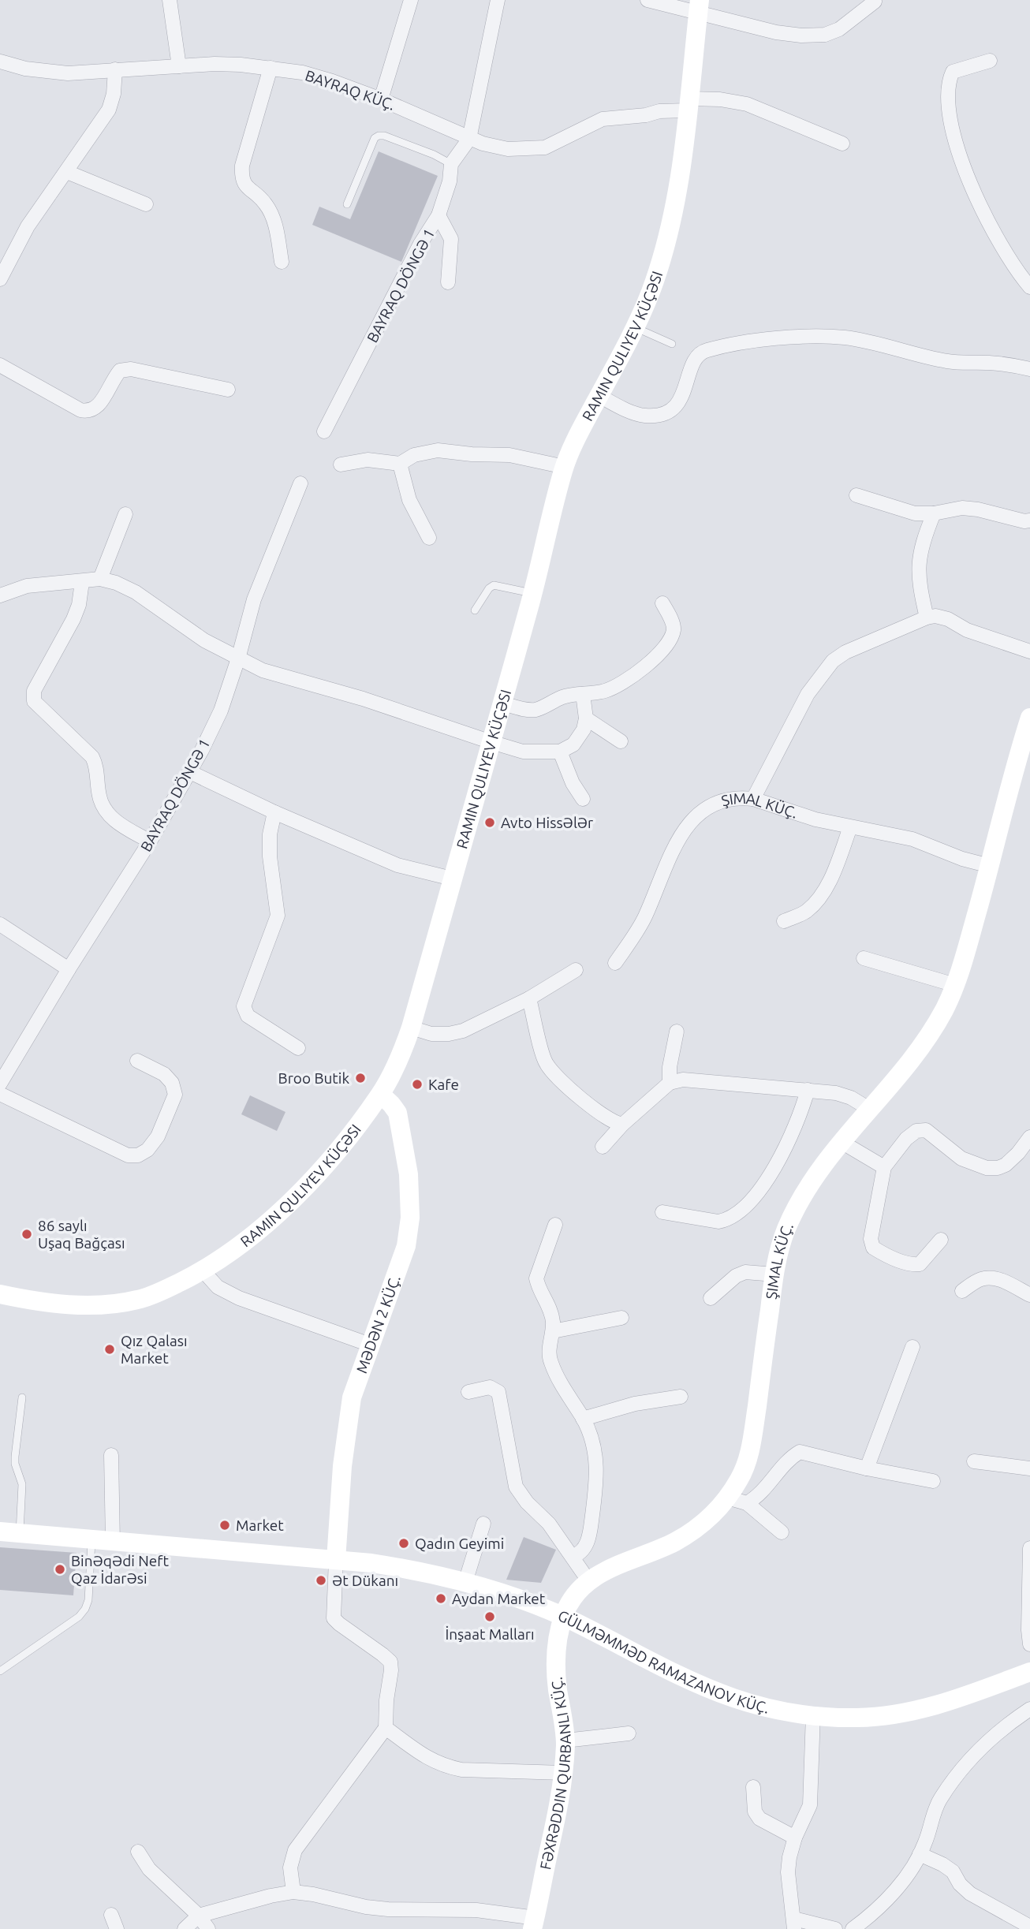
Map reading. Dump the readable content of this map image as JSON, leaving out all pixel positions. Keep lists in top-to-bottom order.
{
  "streets": {
    "street": [
      "BAYRAQ KÜÇ.",
      "BAYRAQ DÖNGƏ 1",
      "RAMIN QULIYEV KÜÇƏSI",
      "ŞIMAL KÜÇ.",
      "MƏDƏN 2 KÜÇ.",
      "GÜLMƏMMƏD RAMAZANOV KÜÇ."
    ]
  },
  "crossings": [
    ["BAYRAQ KÜÇ.", "BAYRAQ DÖNGƏ 1"],
    ["BAYRAQ KÜÇ.", "RAMIN QULIYEV KÜÇƏSI"],
    ["RAMIN QULIYEV KÜÇƏSI", "MƏDƏN 2 KÜÇ."],
    ["ŞIMAL KÜÇ.", "GÜLMƏMMƏD RAMAZANOV KÜÇ."],
    ["MƏDƏN 2 KÜÇ.", "GÜLMƏMMƏD RAMAZANOV KÜÇ."]
  ],
  "places": [
    "Avto Hissələr",
    "Broo Butik",
    "Kafe",
    "86 saylı Uşaq Bağçası",
    "Qız Qalası Market",
    "Market",
    "Qadın Geyimi",
    "Binəqədi Neft Qaz İdarəsi",
    "Ət Dükanı",
    "Aydan Market",
    "İnşaat Malları"
  ]
}
